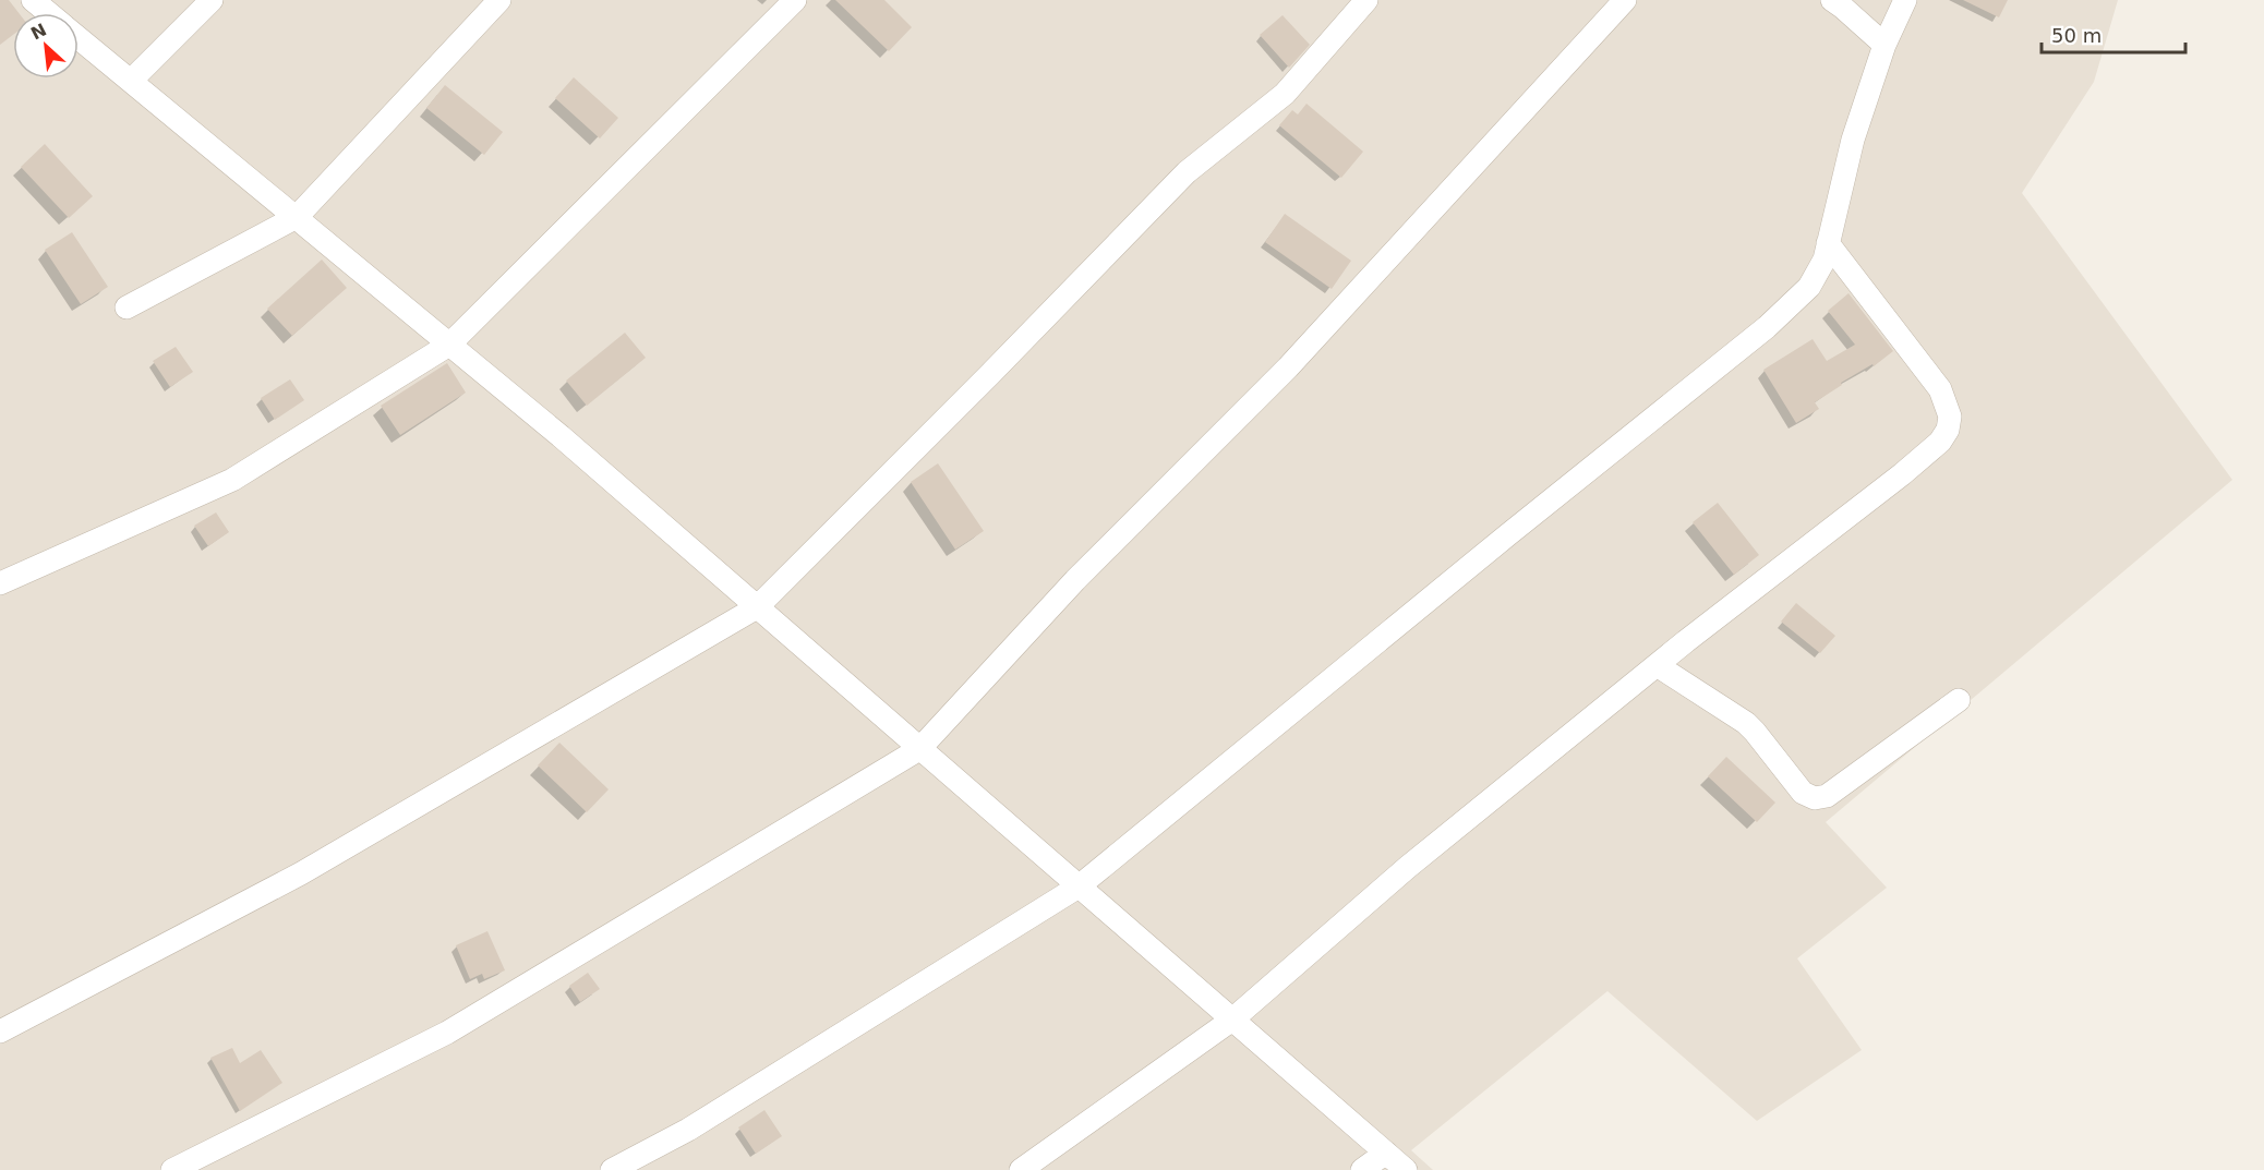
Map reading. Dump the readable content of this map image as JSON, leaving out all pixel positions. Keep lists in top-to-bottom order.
{
  "scale_bar": "50 m",
  "north": "top left"
}
